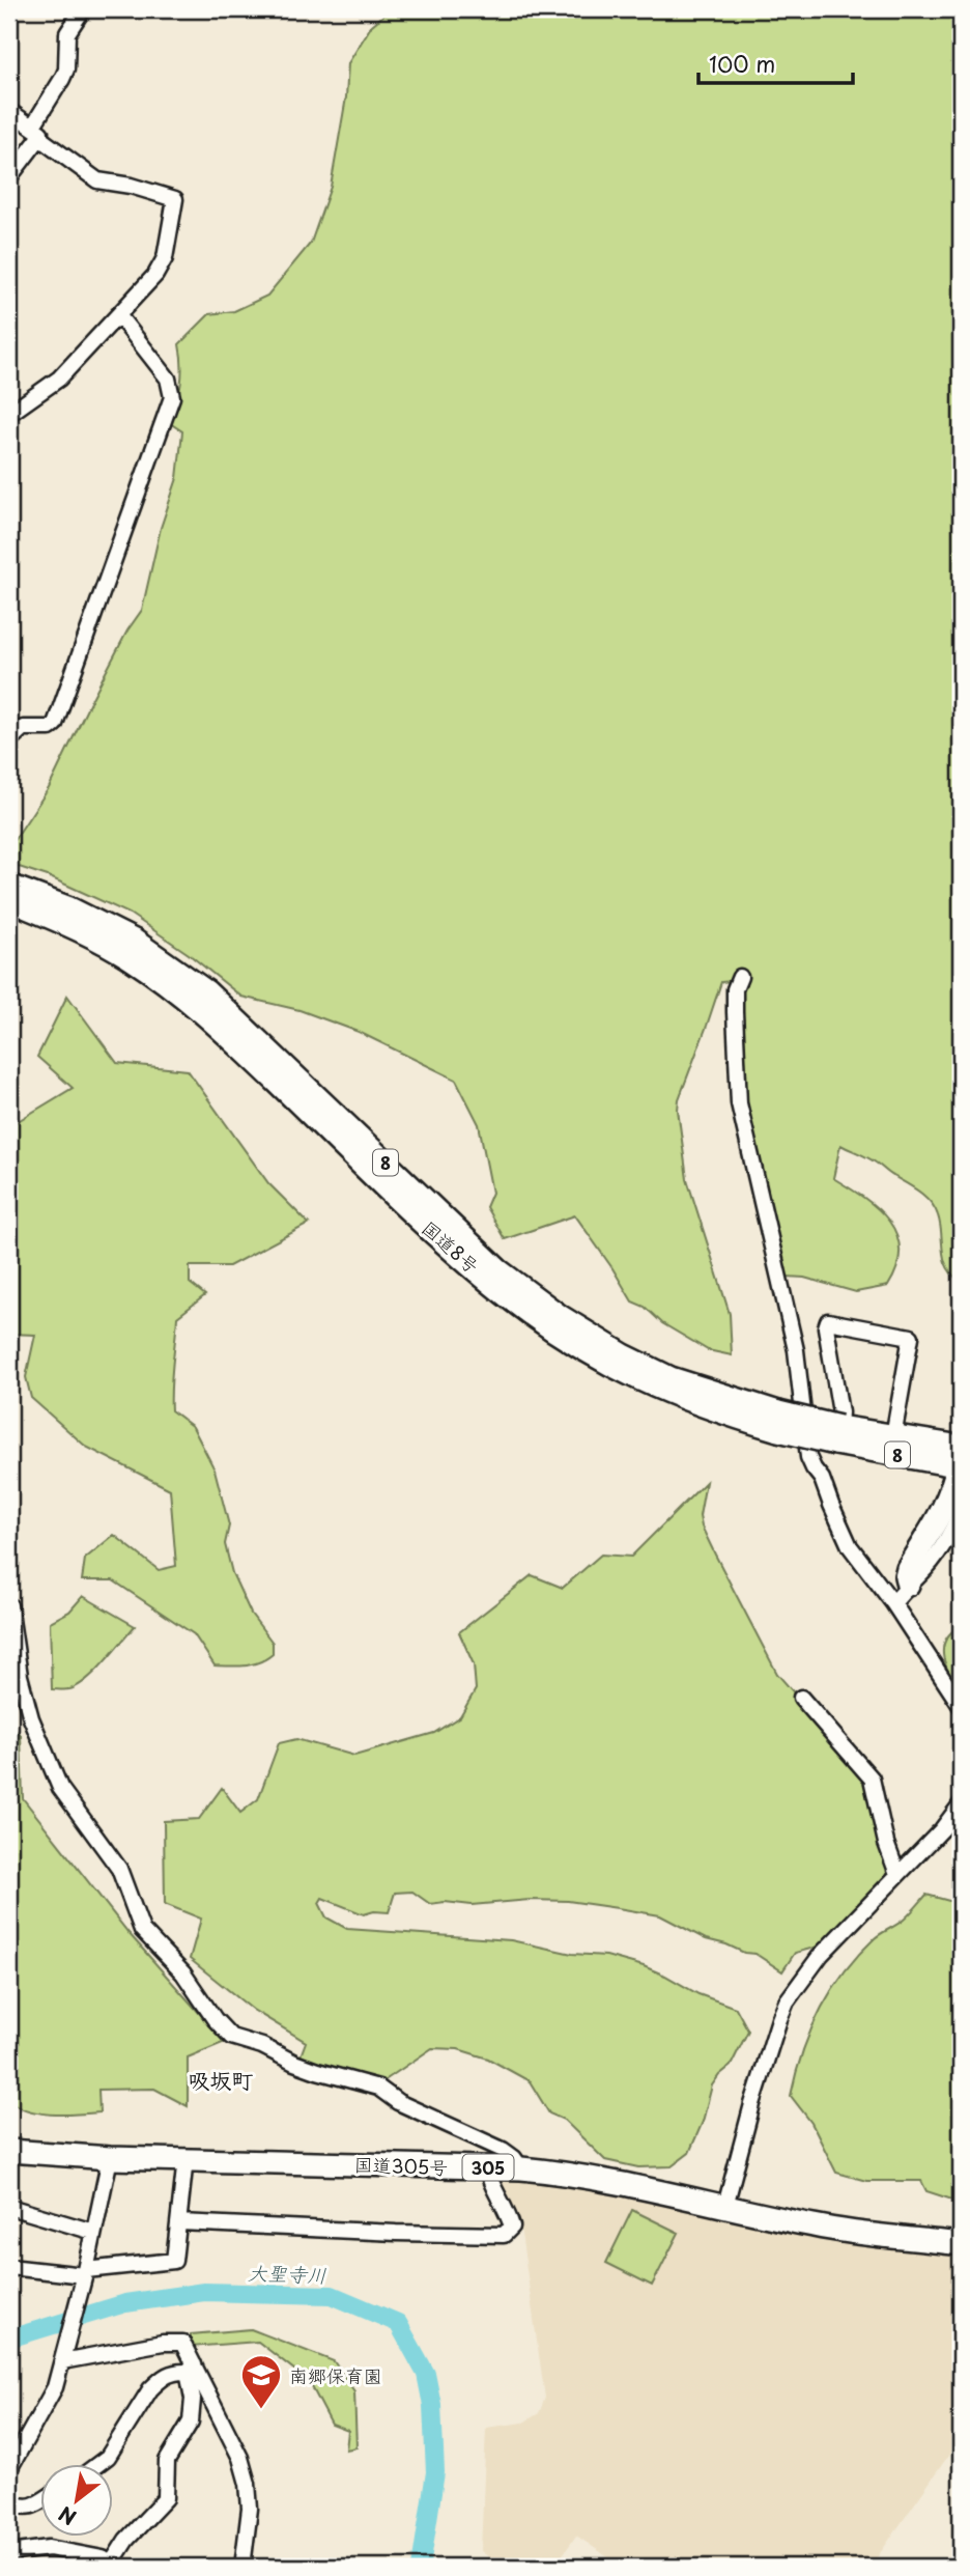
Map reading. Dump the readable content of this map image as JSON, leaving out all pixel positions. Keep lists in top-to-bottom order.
{
  "streets": {
    "highway": [
      "8",
      "国道8号",
      "国道305号",
      "305"
    ]
  },
  "districts": ["吸坂町"],
  "water": ["大聖寺川"],
  "places": {
    "school or university": ["南郷保育園"]
  },
  "scale_bar": "100 m",
  "north": "bottom left"
}
